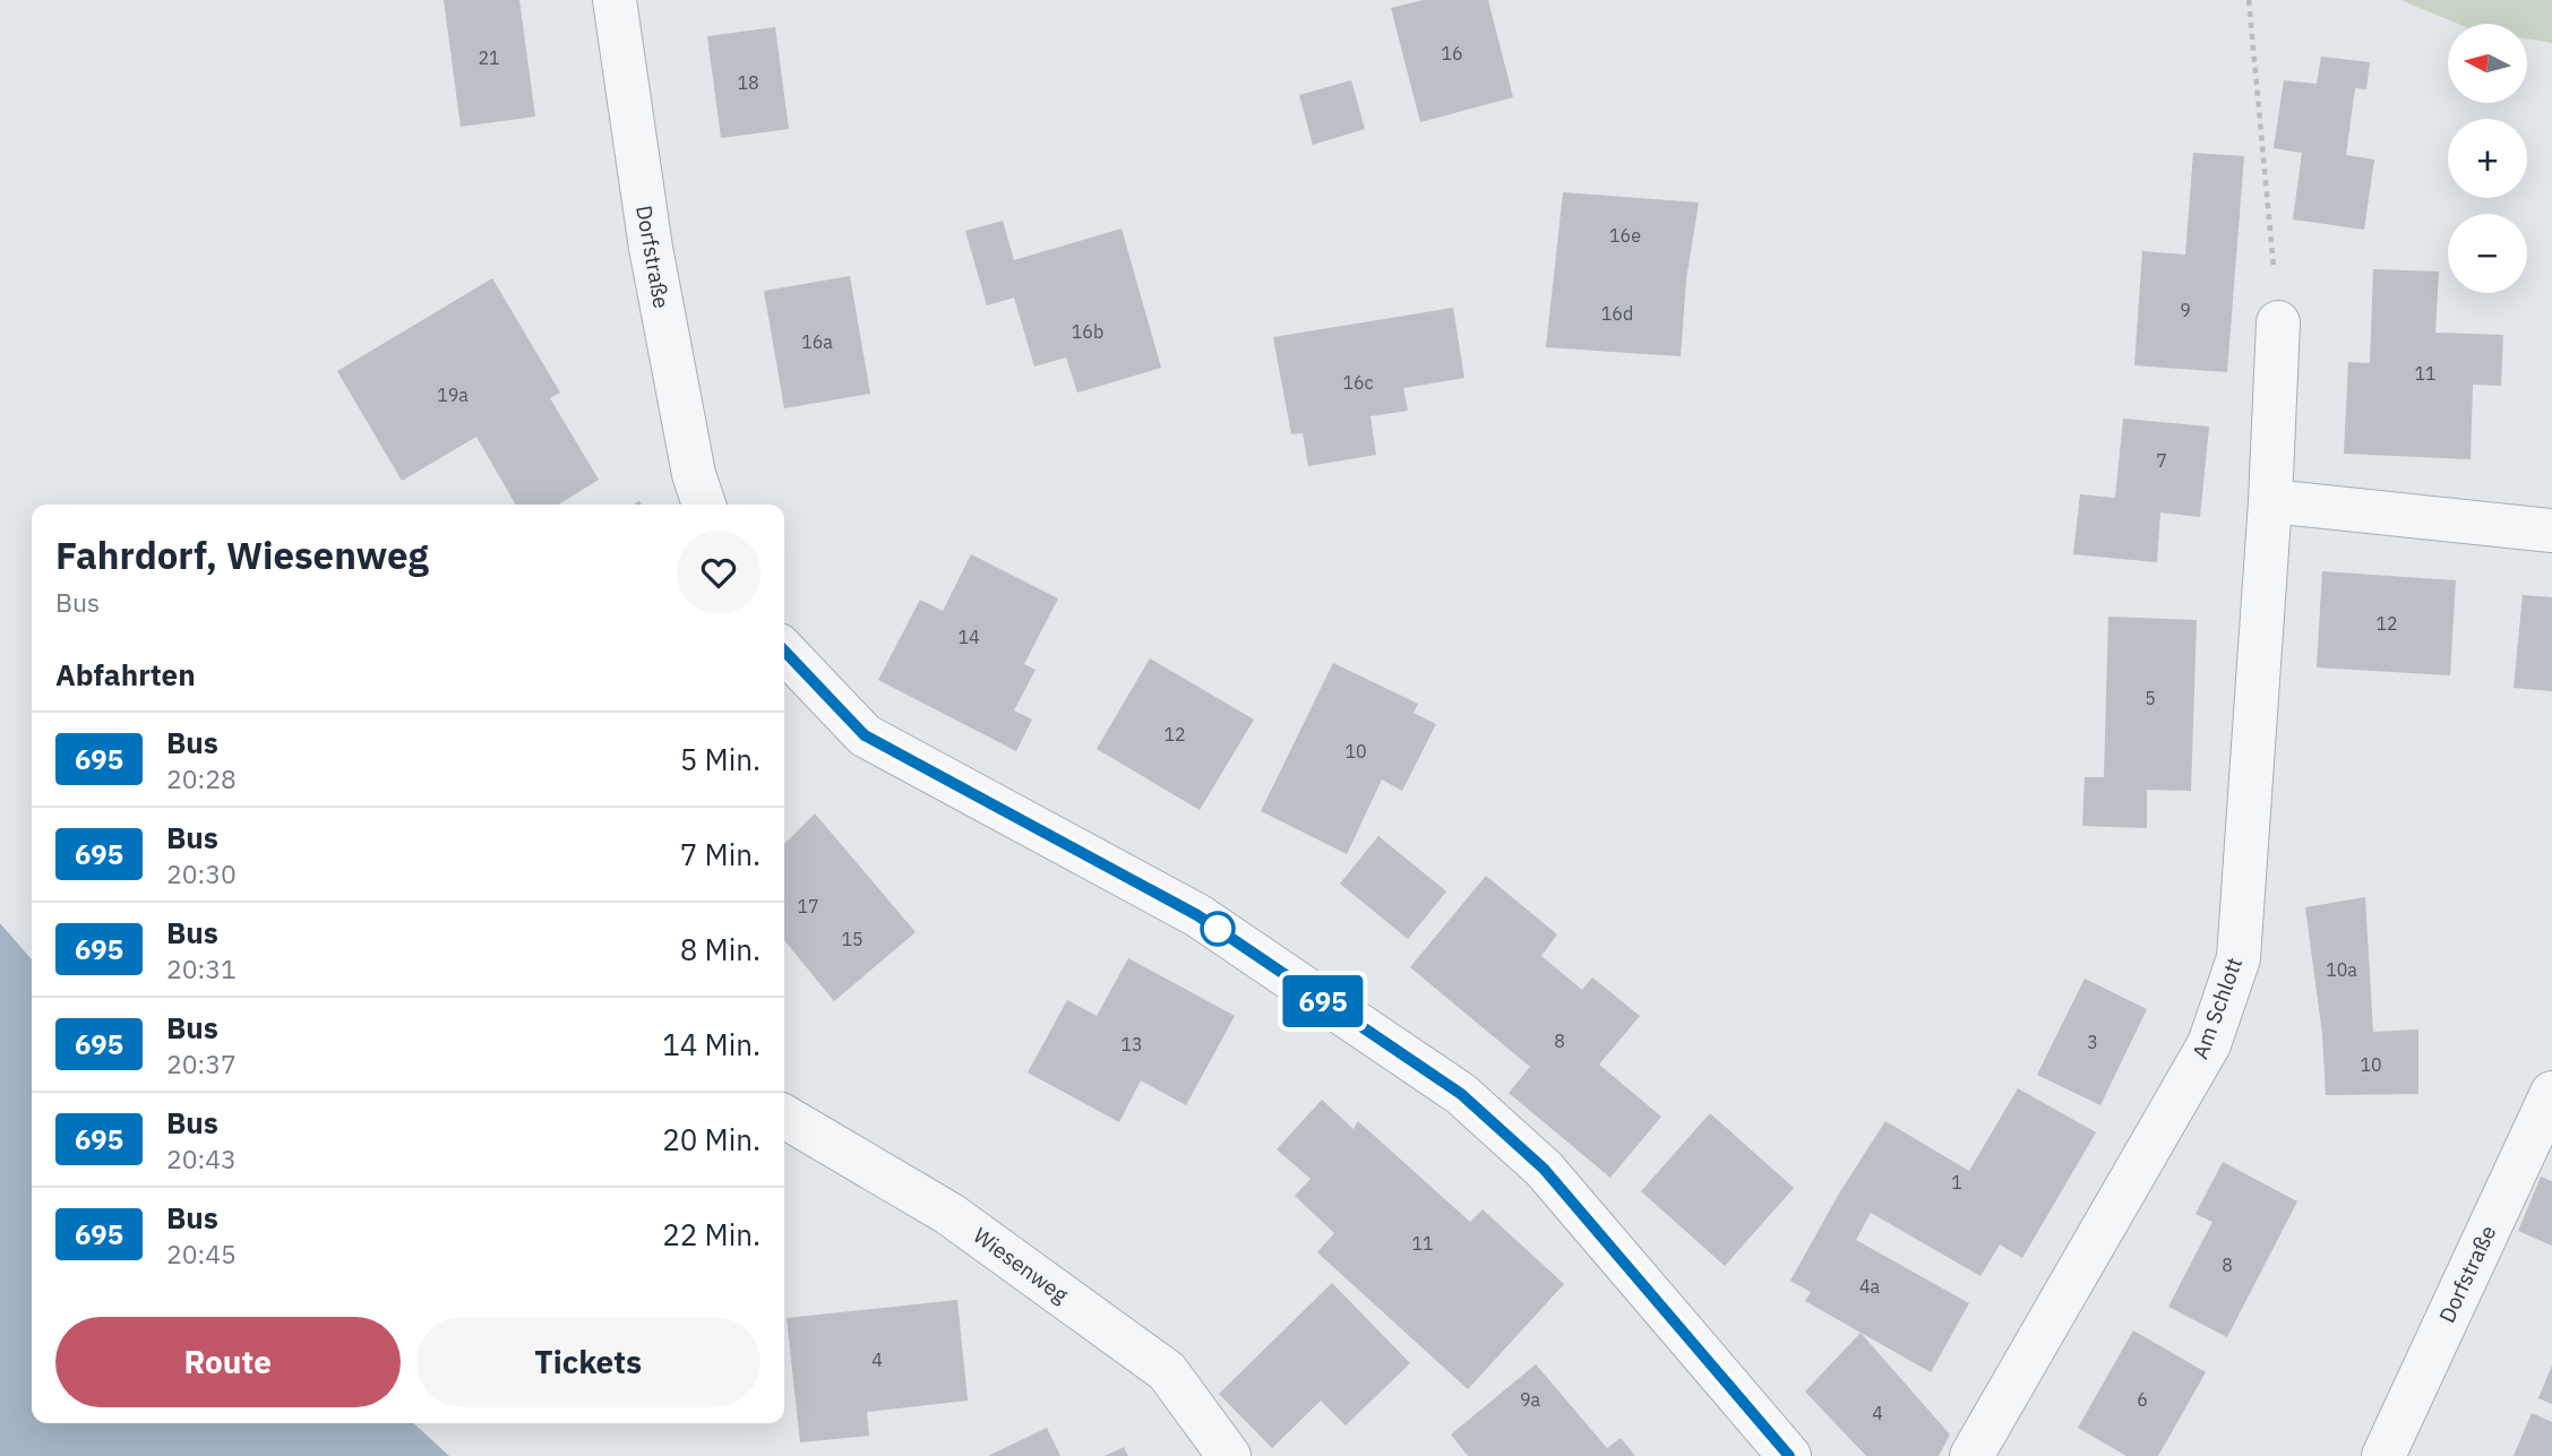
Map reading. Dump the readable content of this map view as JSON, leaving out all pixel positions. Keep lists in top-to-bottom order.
{
  "streets": {
    "street": ["Dorfstraße", "Am Schlott", "Wiesenweg"]
  },
  "lines": ["bus line 695"],
  "house_numbers": [
    "16",
    "21",
    "18",
    "16e",
    "9",
    "16d",
    "16b",
    "16a",
    "11",
    "16c",
    "19a",
    "7",
    "12",
    "14",
    "5",
    "12",
    "10",
    "17",
    "15",
    "10a",
    "8",
    "3",
    "13",
    "10",
    "1",
    "11",
    "8",
    "4a",
    "4",
    "9a",
    "6",
    "4"
  ],
  "north": "left",
  "page": {
    "on_map": "695",
    "map_buttons": ["+", "−"],
    "heading": [
      ["Fahrdorf, Wiesenweg", "Bus"],
      "Abfahrten"
    ],
    "list": [
      {
        "mark": "695",
        "name": "Bus",
        "note": "20:28",
        "value": "5 Min."
      },
      {
        "mark": "695",
        "name": "Bus",
        "note": "20:30",
        "value": "7 Min."
      },
      {
        "mark": "695",
        "name": "Bus",
        "note": "20:31",
        "value": "8 Min."
      },
      {
        "mark": "695",
        "name": "Bus",
        "note": "20:37",
        "value": "14 Min."
      },
      {
        "mark": "695",
        "name": "Bus",
        "note": "20:43",
        "value": "20 Min."
      },
      {
        "mark": "695",
        "name": "Bus",
        "note": "20:45",
        "value": "22 Min."
      }
    ],
    "buttons": ["Route", "Tickets"]
  }
}
